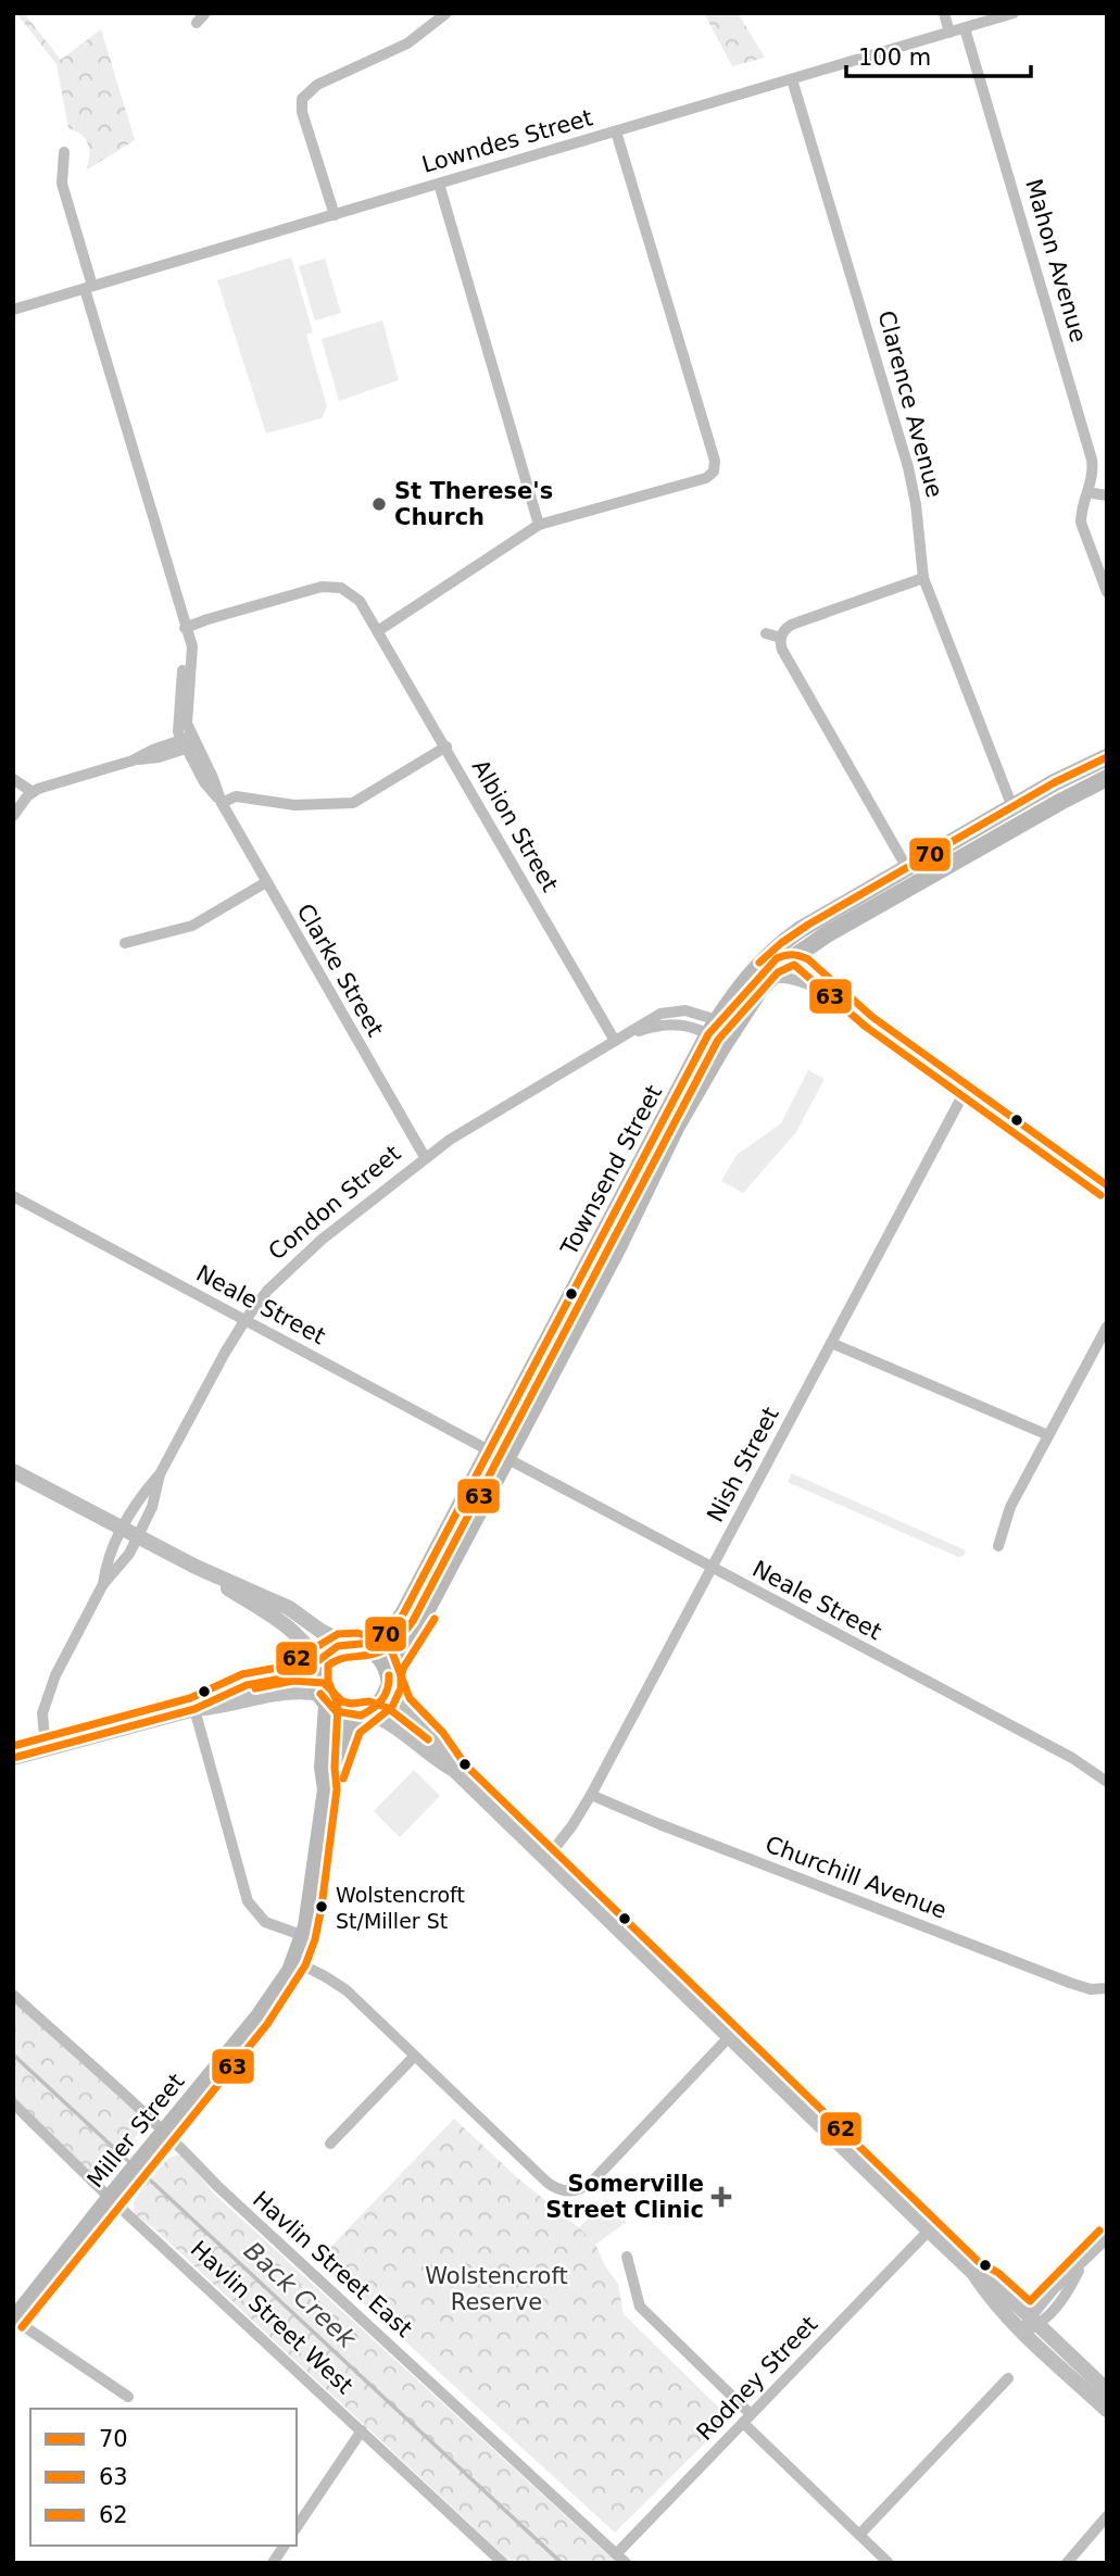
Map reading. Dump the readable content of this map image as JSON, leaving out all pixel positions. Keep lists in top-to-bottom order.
{
  "streets": {
    "main road": ["Clarence Avenue", "Townsend Street", "Miller Street"],
    "street": [
      "Lowndes Street",
      "Mahon Avenue",
      "Albion Street",
      "Clarke Street",
      "Condon Street",
      "Neale Street",
      "Nish Street",
      "Churchill Avenue",
      "Havlin Street East",
      "Havlin Street West",
      "Rodney Street"
    ]
  },
  "crossings": [
    ["Lowndes Street", "Mahon Avenue"],
    ["Lowndes Street", "Clarence Avenue"],
    ["Lowndes Street", "Clarke Street"],
    ["Albion Street", "Clarke Street"],
    ["Albion Street", "Condon Street"],
    ["Clarke Street", "Condon Street"],
    ["Townsend Street", "Condon Street"],
    ["Townsend Street", "Neale Street"],
    ["Townsend Street", "Miller Street"],
    ["Condon Street", "Neale Street"],
    ["Neale Street", "Nish Street"],
    ["Nish Street", "Churchill Avenue"],
    ["Miller Street", "Havlin Street East"],
    ["Miller Street", "Havlin Street West"],
    ["Havlin Street East", "Rodney Street"]
  ],
  "water": ["Back Creek"],
  "parks": ["Wolstencroft Reserve"],
  "places": {
    "other": ["St Therese's Church", "Wolstencroft St/Miller St"],
    "health": ["Somerville Street Clinic"]
  },
  "lines": ["transit line 70", "transit line 63", "transit line 62"],
  "legend": ["70", "63", "62"],
  "scale_bar": "100 m"
}
